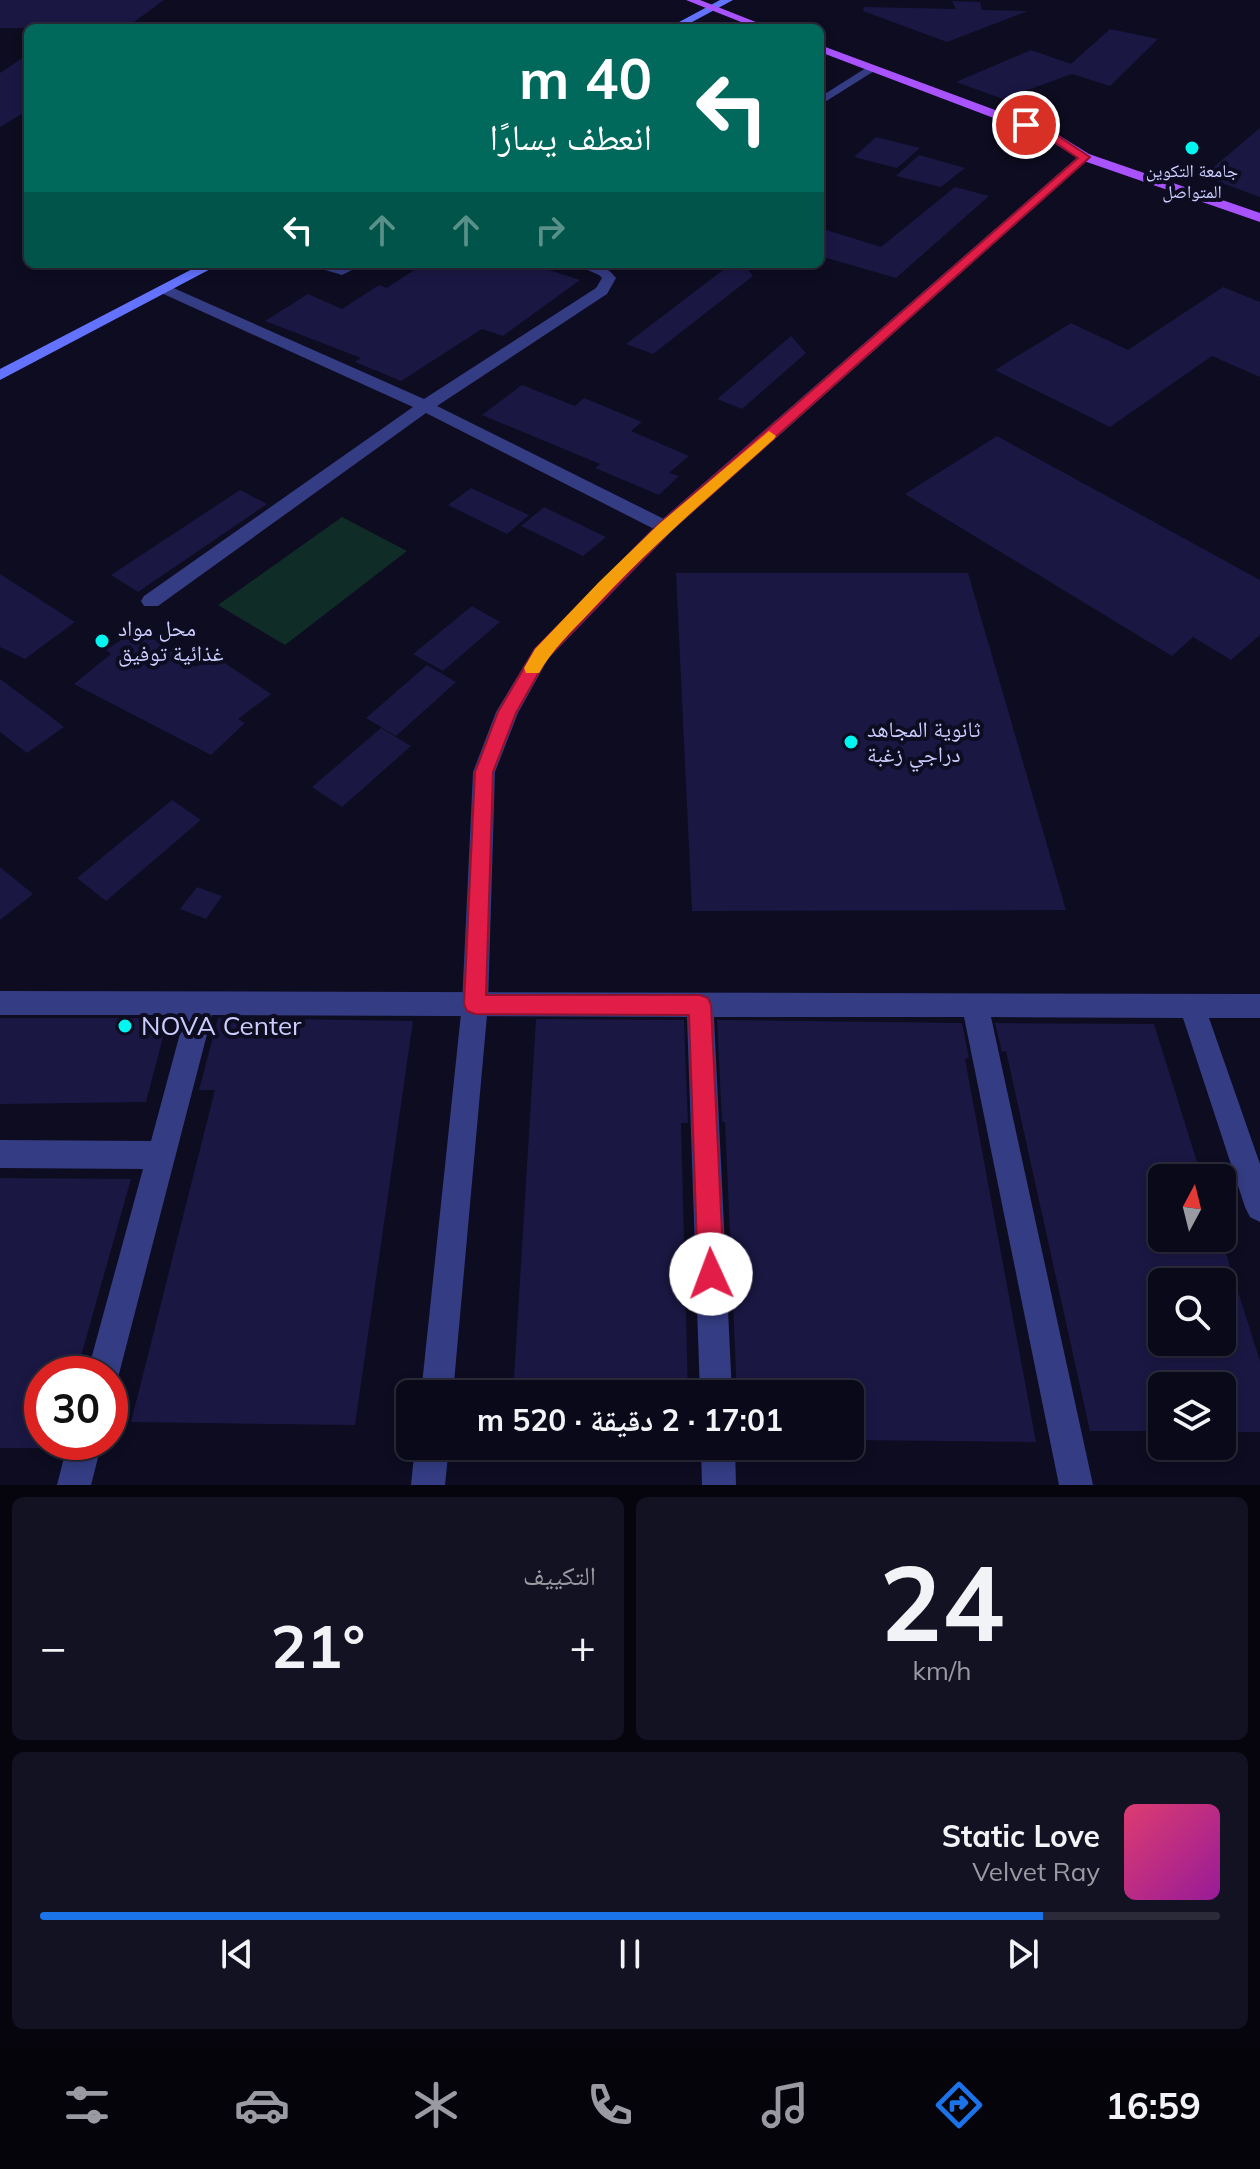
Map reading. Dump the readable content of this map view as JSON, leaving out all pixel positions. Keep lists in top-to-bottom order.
{
  "places": [
    "جامعة التكوين المتواصل",
    "محل مواد غذائية توفيق",
    "ثانوية المجاهد دراجي زغبة",
    "NOVA Center"
  ],
  "north": "top",
  "page": {
    "turn": ["40 m", "انعطف يسارًا"],
    "limit": "30",
    "trip": "17:01 · 2 دقيقة · 520 m",
    "tile": [
      ["24", "km/h"],
      "التكييف"
    ],
    "heat": ["−", "21°", "+"],
    "song": ["Static Love", "Velvet Ray"],
    "tabs": "16:59"
  }
}
